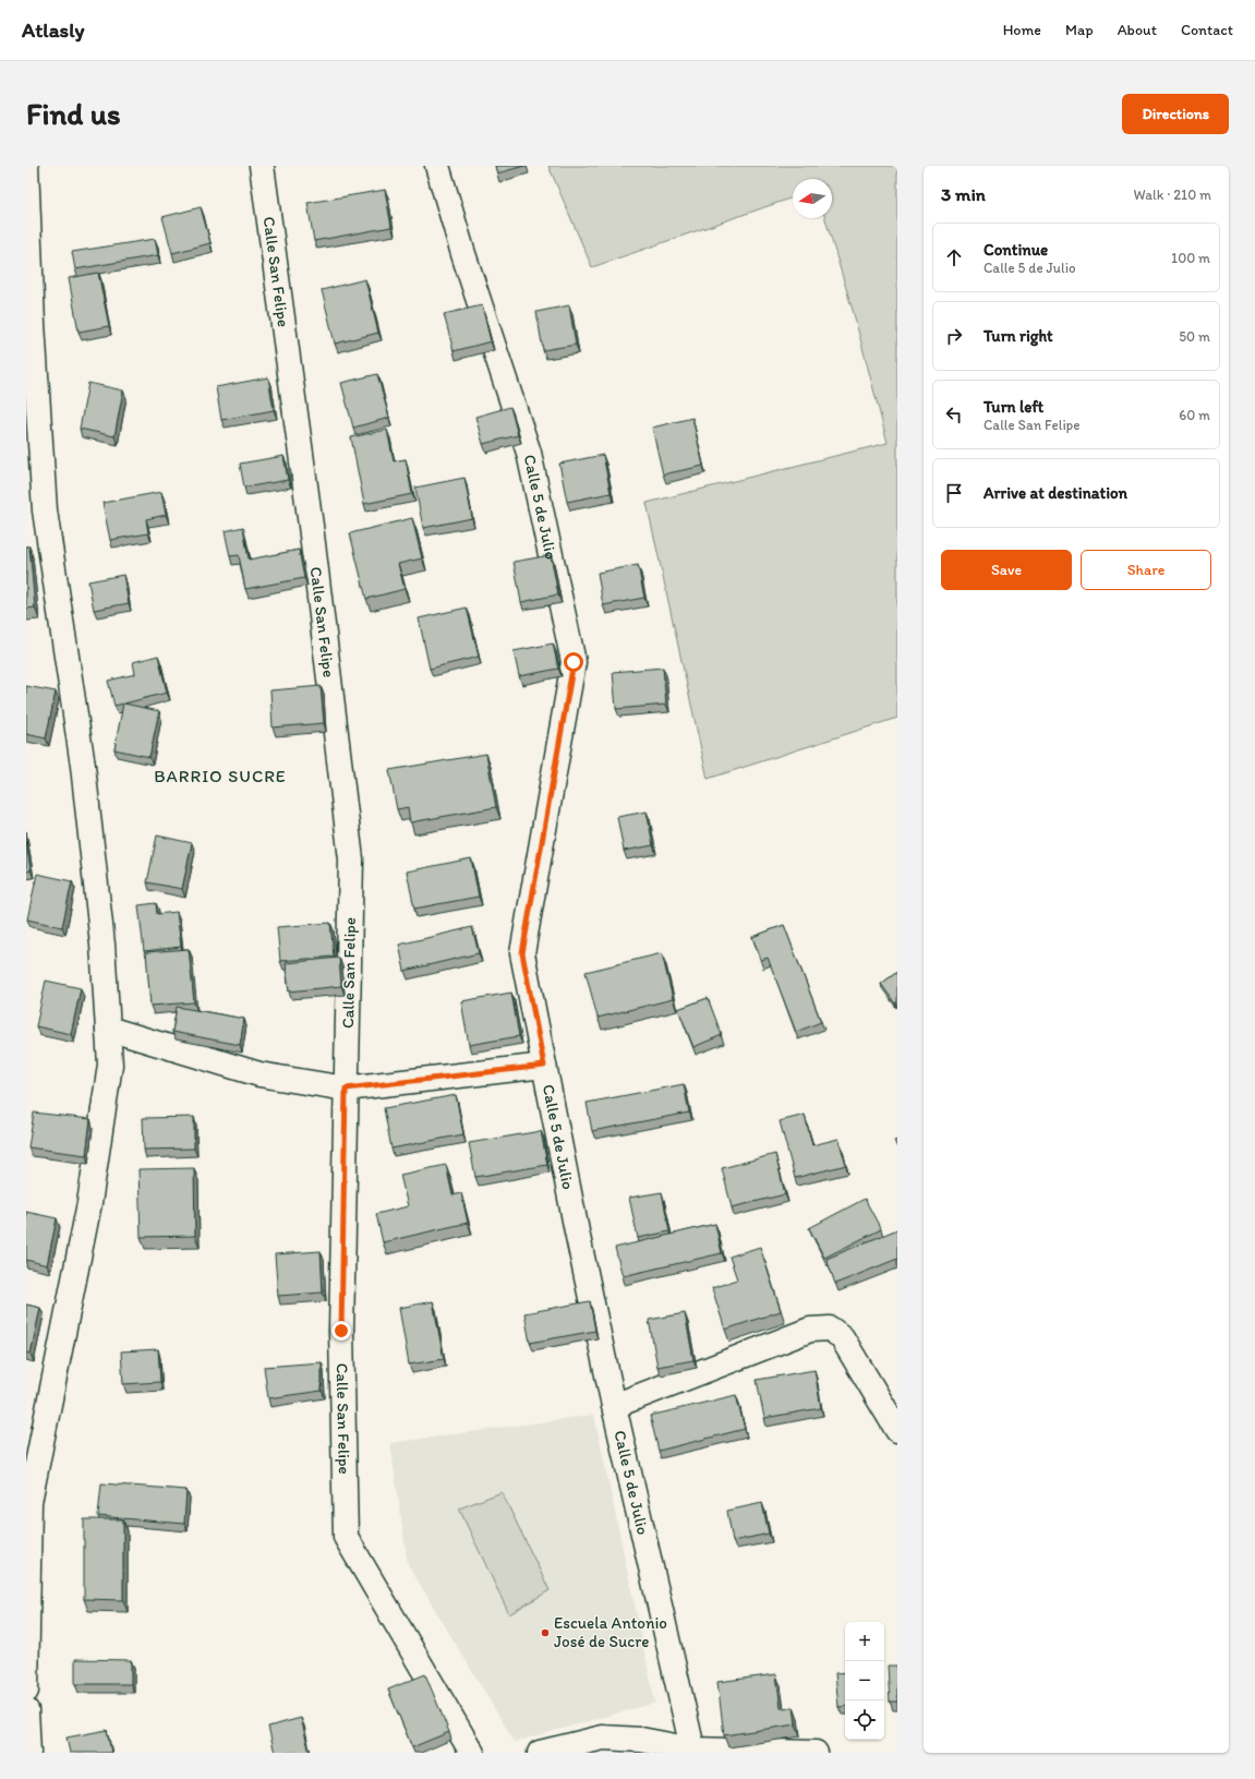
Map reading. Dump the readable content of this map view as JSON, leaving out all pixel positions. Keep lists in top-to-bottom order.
{
  "streets": {
    "street": ["Calle San Felipe", "Calle 5 de Julio"]
  },
  "districts": ["BARRIO SUCRE"],
  "places": ["Escuela Antonio José de Sucre"],
  "north": "left",
  "page": {
    "header": "Atlasly",
    "nav": [
      "Home",
      "Map",
      "About",
      "Contact"
    ],
    "buttons": [
      "Directions",
      ["Save", "Share"]
    ],
    "title": "Find us",
    "heading": ["3 min", "Walk · 210 m"],
    "list": [
      ["Continue", "Calle 5 de Julio", "100 m"],
      ["Turn right", "50 m"],
      ["Turn left", "Calle San Felipe", "60 m"],
      "Arrive at destination"
    ],
    "map_buttons": ["+", "−"]
  }
}
